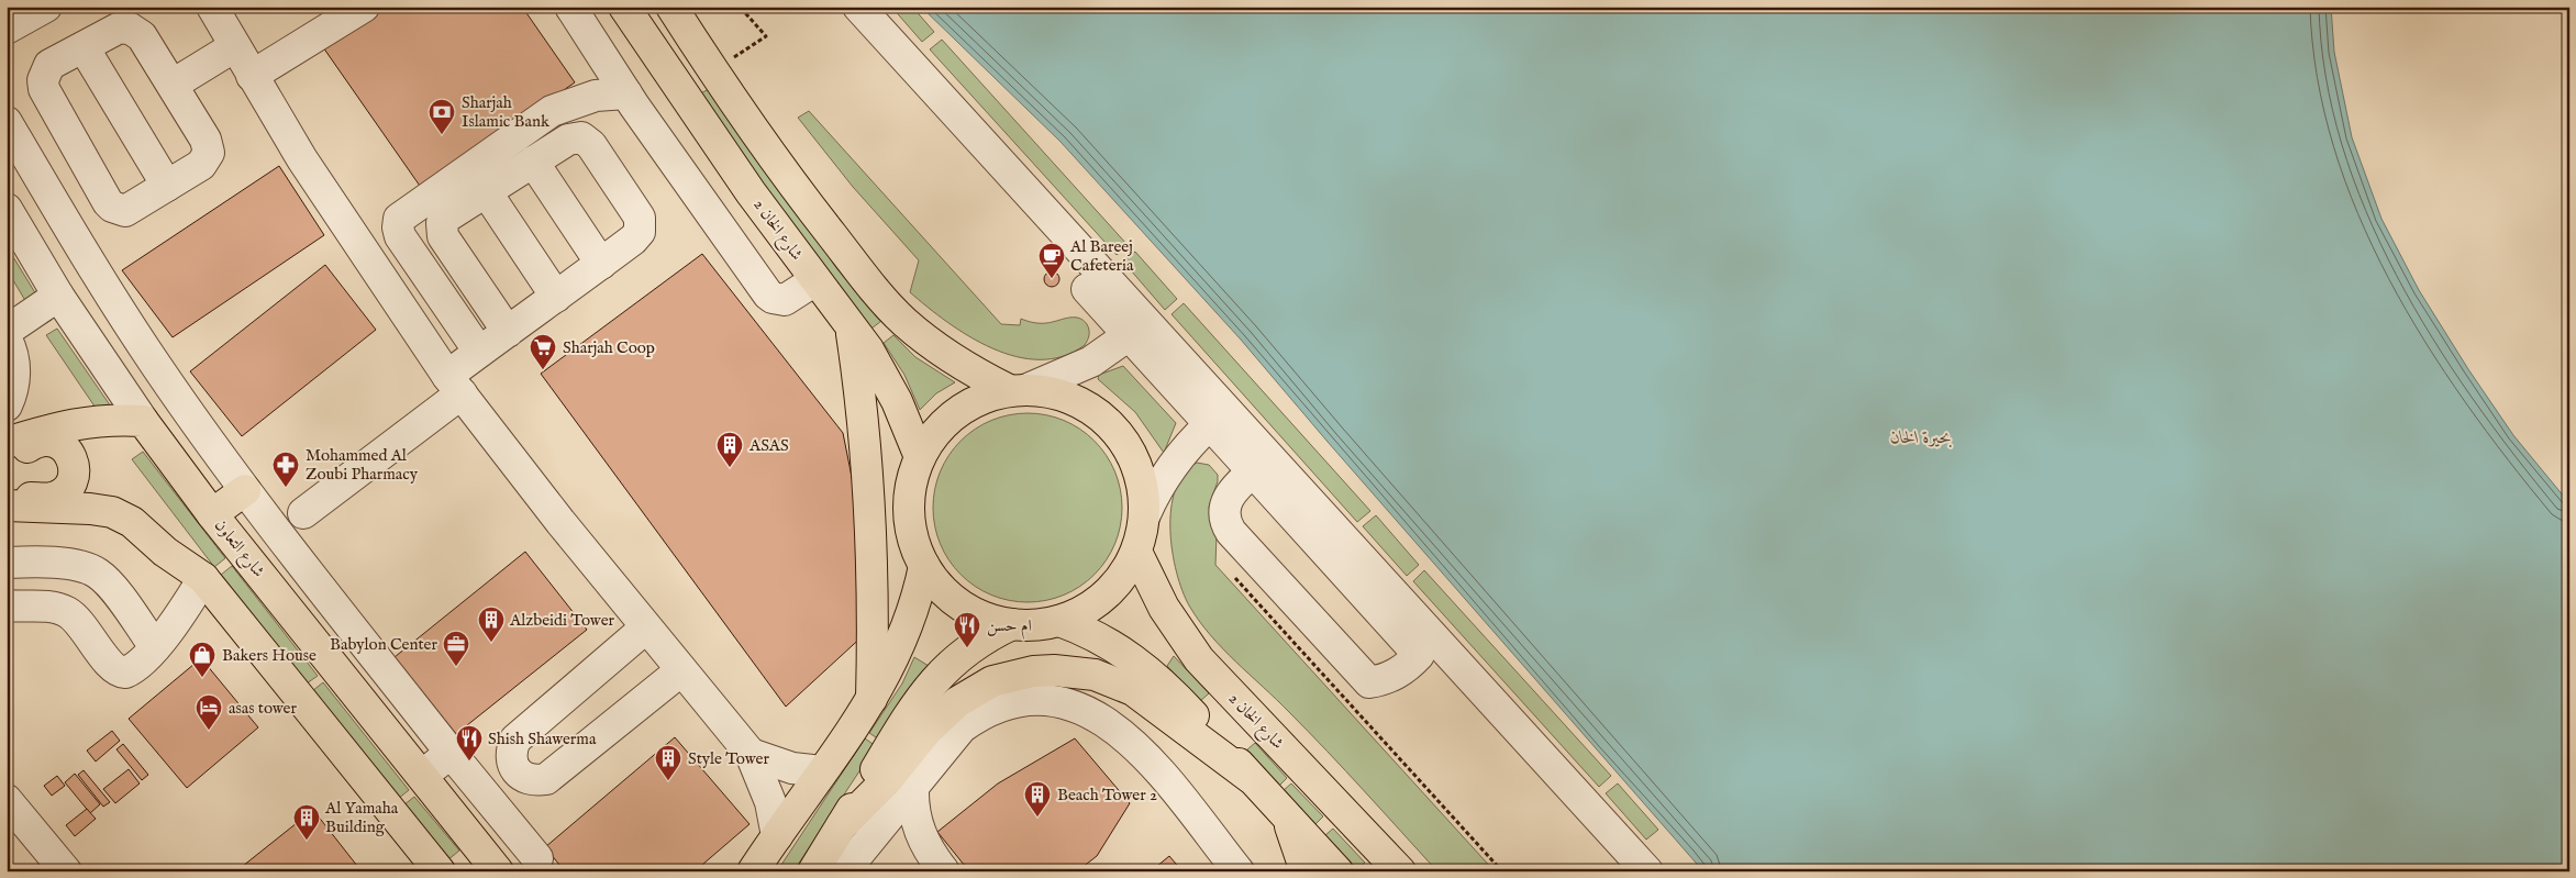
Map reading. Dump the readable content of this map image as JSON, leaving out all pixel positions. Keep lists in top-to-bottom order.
{
  "streets": {
    "main road": ["شارع الخان 2", "شارع التعاون"]
  },
  "water": ["بحيرة الخان"],
  "places": {
    "bank": ["Sharjah Islamic Bank"],
    "cafe": ["Al Bareej Cafeteria"],
    "supermarket": ["Sharjah Coop"],
    "building": [
      "ASAS",
      "Alzbeidi Tower",
      "Style Tower",
      "Beach Tower 2",
      "Al Yamaha Building"
    ],
    "pharmacy": ["Mohammed Al Zoubi Pharmacy"],
    "restaurant": ["ام حسن", "Shish Shawerma"],
    "office": ["Babylon Center"],
    "shop": ["Bakers House"],
    "hotel": ["asas tower"]
  }
}
